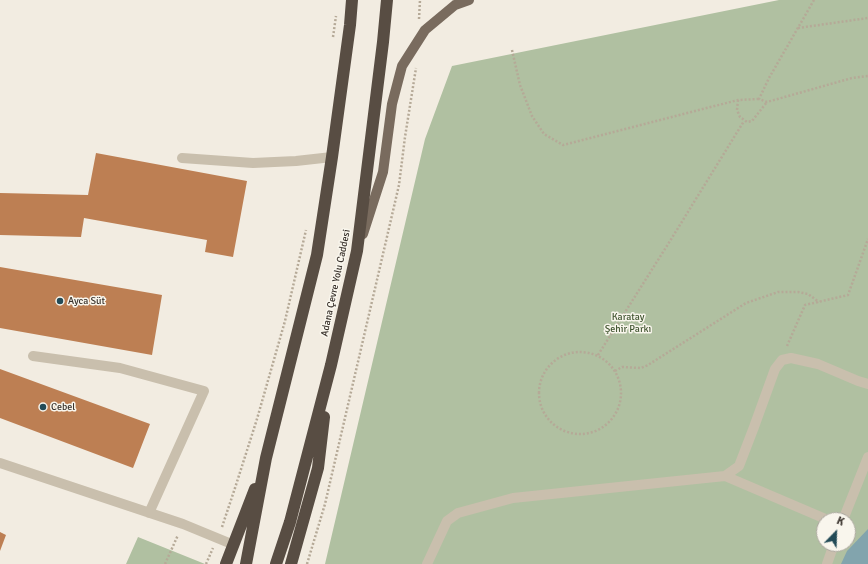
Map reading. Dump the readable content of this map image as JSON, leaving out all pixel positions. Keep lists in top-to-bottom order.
{
  "streets": {
    "highway": ["Adana Çevre Yolu Caddesi"]
  },
  "parks": ["Karatay Şehir Parkı"],
  "places": ["Ayca Süt", "Cebel"],
  "north": "top right"
}
